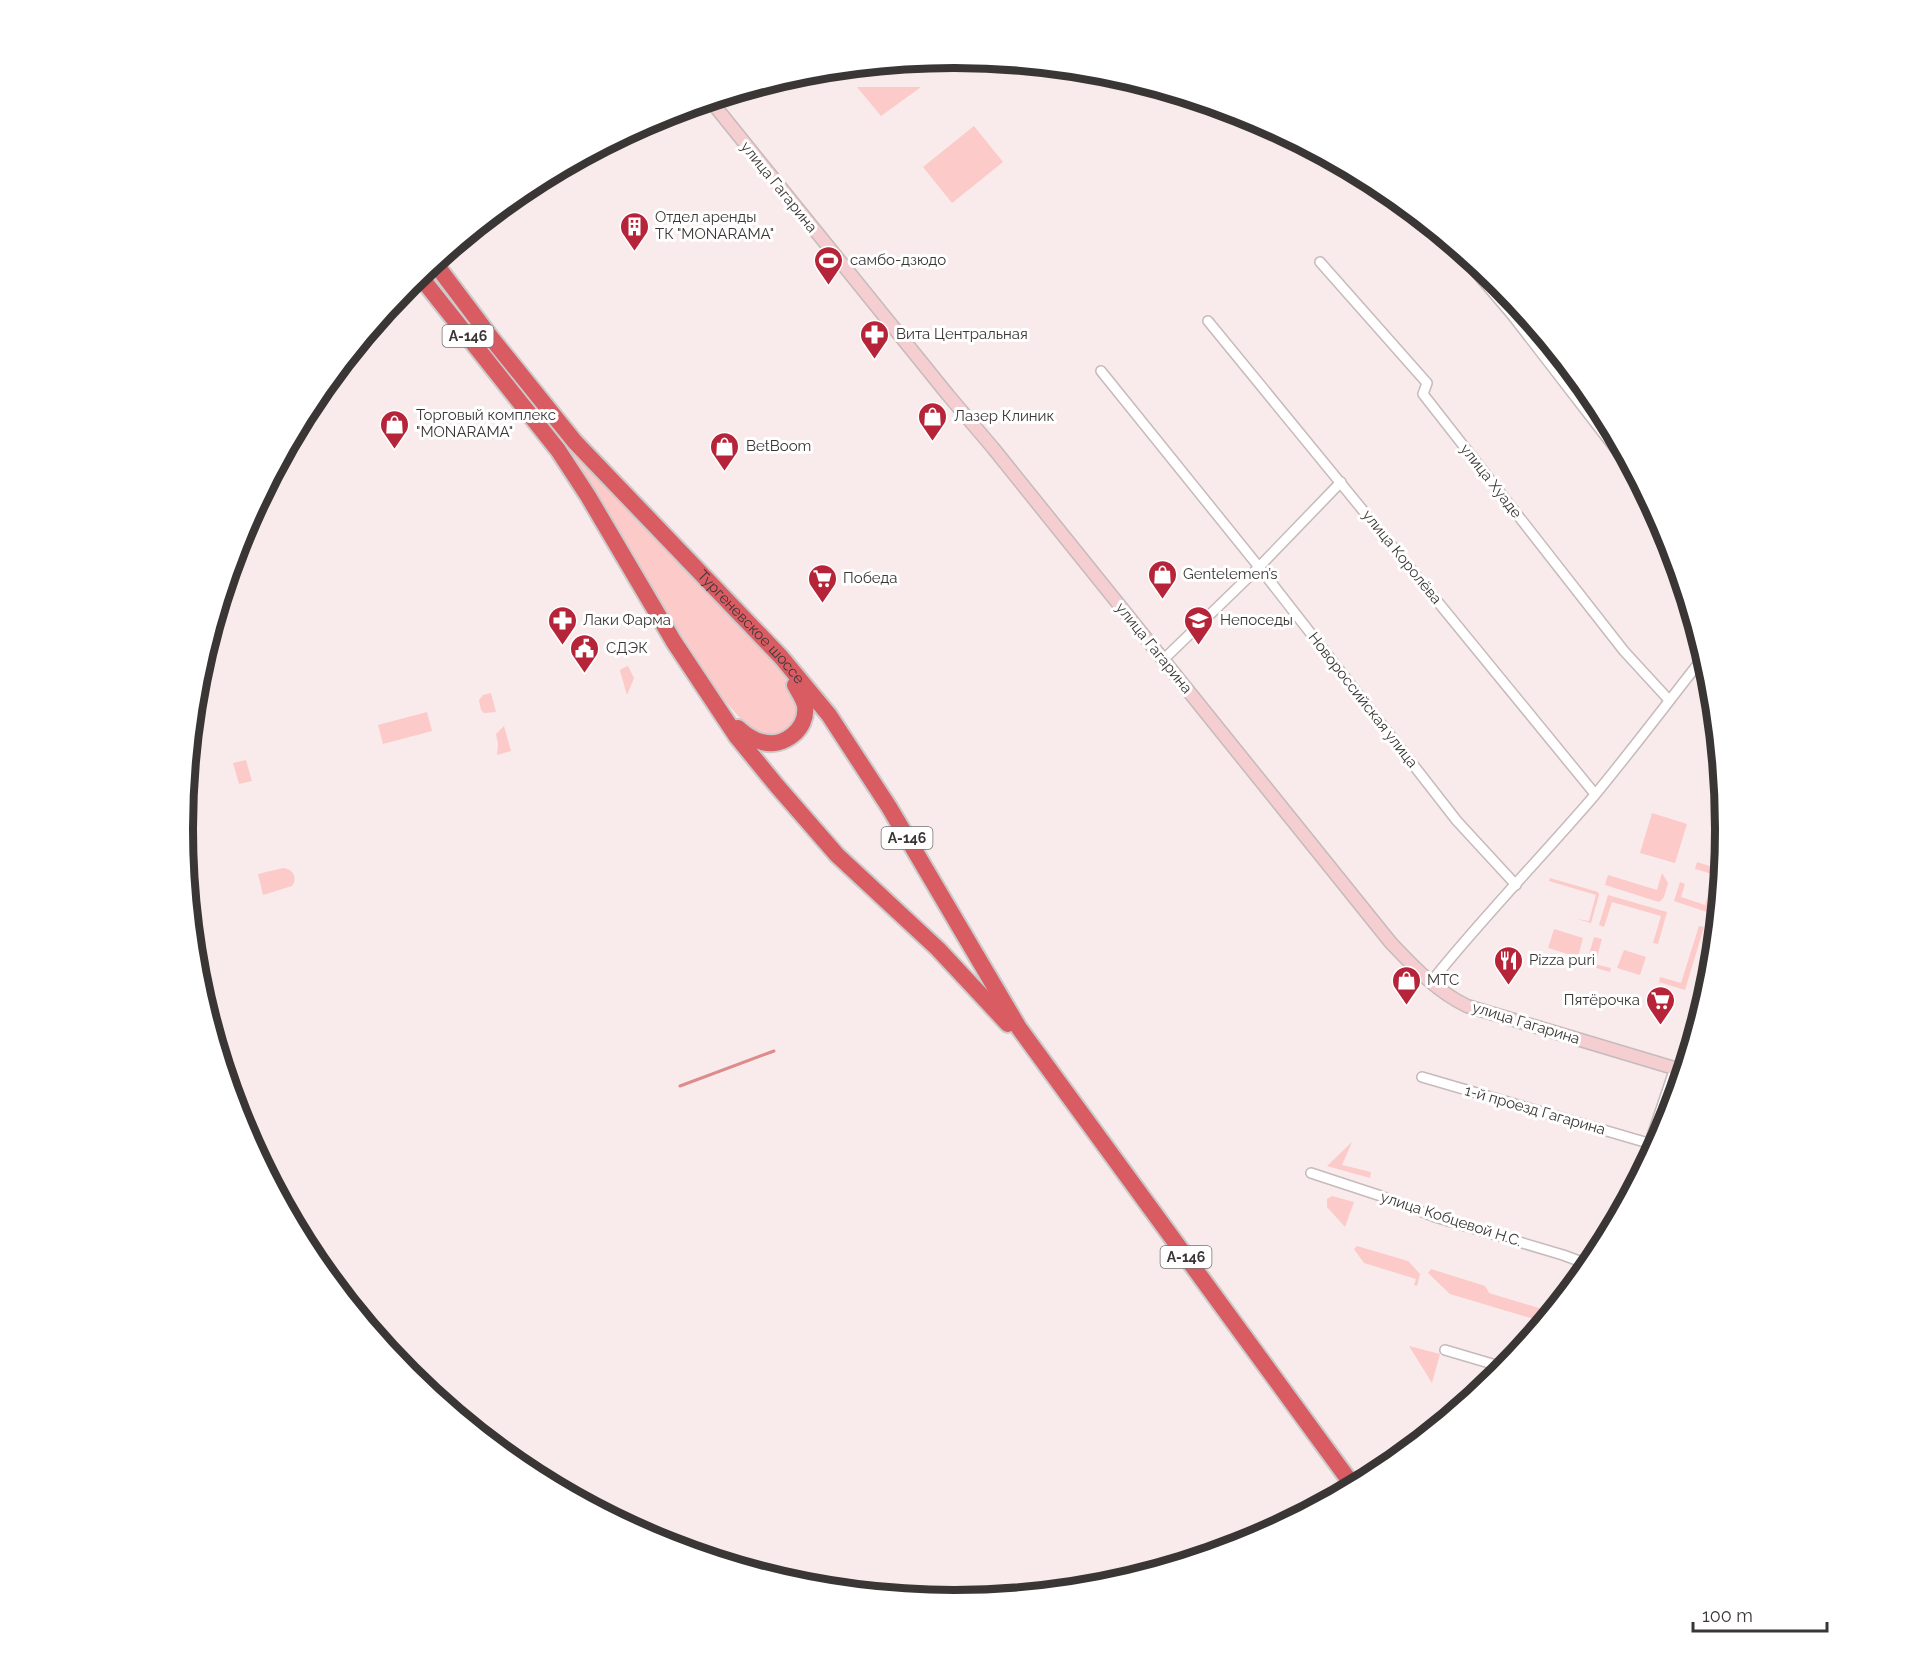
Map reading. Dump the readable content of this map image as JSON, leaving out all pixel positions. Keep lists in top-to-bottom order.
{
  "streets": {
    "highway": ["А-146", "Тургеневское шоссе"],
    "street": [
      "улица Гагарина",
      "улица Хуаде",
      "улица Королёва",
      "Новороссийская улица",
      "1-й проезд Гагарина",
      "улица Кобцевой Н.С."
    ]
  },
  "crossings": [
    ["А-146", "Тургеневское шоссе"]
  ],
  "places": {
    "building": ["Отдел аренды ТК \"MONARAMA\""],
    "sports": ["самбо-дзюдо"],
    "pharmacy": ["Вита Центральная", "Лаки Фарма"],
    "shop": [
      "Лазер Клиник",
      "Торговый комплекс \"MONARAMA\"",
      "BetBoom",
      "Gentelemen’s",
      "МТС"
    ],
    "supermarket": ["Победа", "Пятёрочка"],
    "school or university": ["Непоседы"],
    "public building": ["СДЭК"],
    "restaurant": ["Pizza puri"]
  },
  "scale_bar": "100 m"
}
